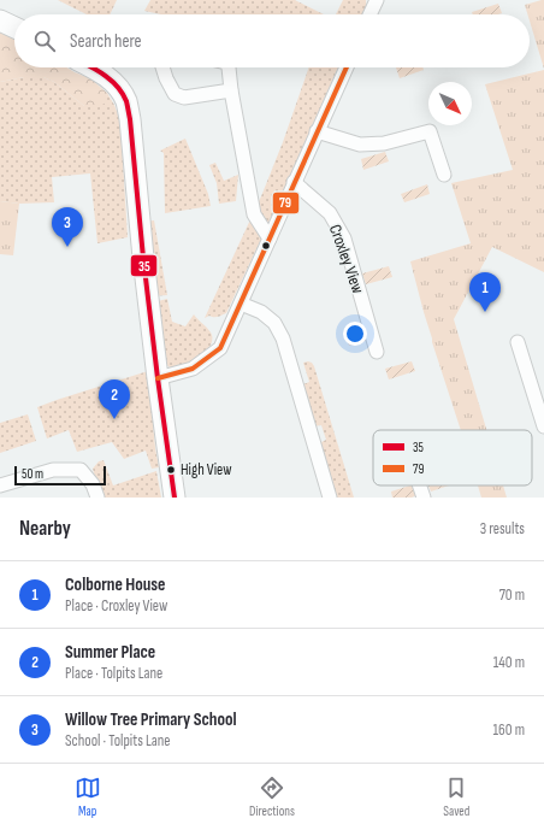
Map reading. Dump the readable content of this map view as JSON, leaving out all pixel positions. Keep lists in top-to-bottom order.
{
  "streets": {
    "street": ["Croxley View"]
  },
  "places": ["High View"],
  "lines": ["transit line 35", "transit line 79"],
  "legend": ["35", "79"],
  "scale_bar": "50 m",
  "north": "bottom right",
  "page": {
    "search": "Search here",
    "pins": ["3", "1", "2"],
    "scale": "50 m",
    "heading": ["Nearby", "3 results"],
    "list": [
      {
        "mark": "1",
        "name": "Colborne House",
        "note": "Place · Croxley View",
        "value": "70 m"
      },
      {
        "mark": "2",
        "name": "Summer Place",
        "note": "Place · Tolpits Lane",
        "value": "140 m"
      },
      {
        "mark": "3",
        "name": "Willow Tree Primary School",
        "note": "School · Tolpits Lane",
        "value": "160 m"
      }
    ],
    "nav": ["Map", "Directions", "Saved"]
  }
}
